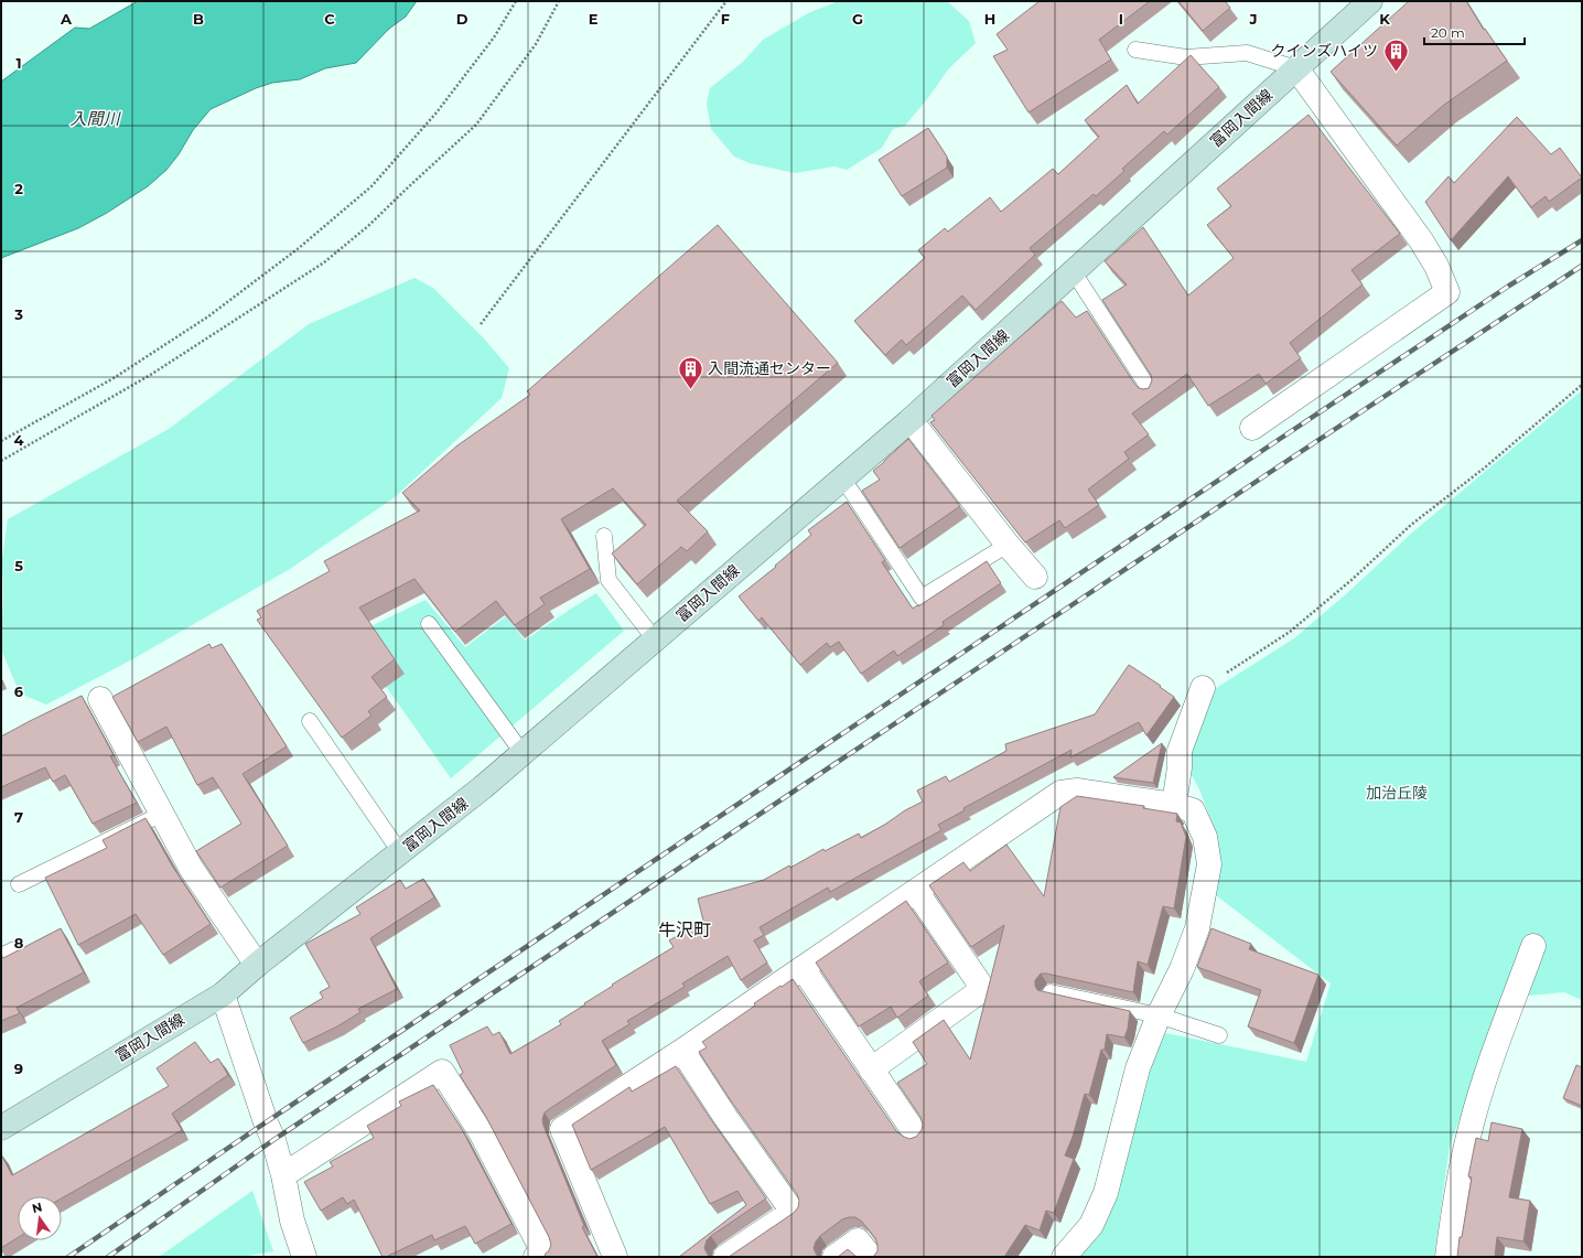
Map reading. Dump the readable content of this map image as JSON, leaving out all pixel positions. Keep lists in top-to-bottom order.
{
  "streets": {
    "main road": ["富岡入間線"]
  },
  "districts": ["牛沢町"],
  "water": ["入間川"],
  "parks": ["加治丘陵"],
  "places": {
    "building": ["クインズハイツ", "入間流通センター"]
  },
  "scale_bar": "20 m",
  "north": "top",
  "grid": {
    "columns": [
      "A",
      "B",
      "C",
      "D",
      "E",
      "F",
      "G",
      "H",
      "I",
      "J",
      "K"
    ],
    "rows": [
      "1",
      "2",
      "3",
      "4",
      "5",
      "6",
      "7",
      "8",
      "9"
    ]
  }
}
